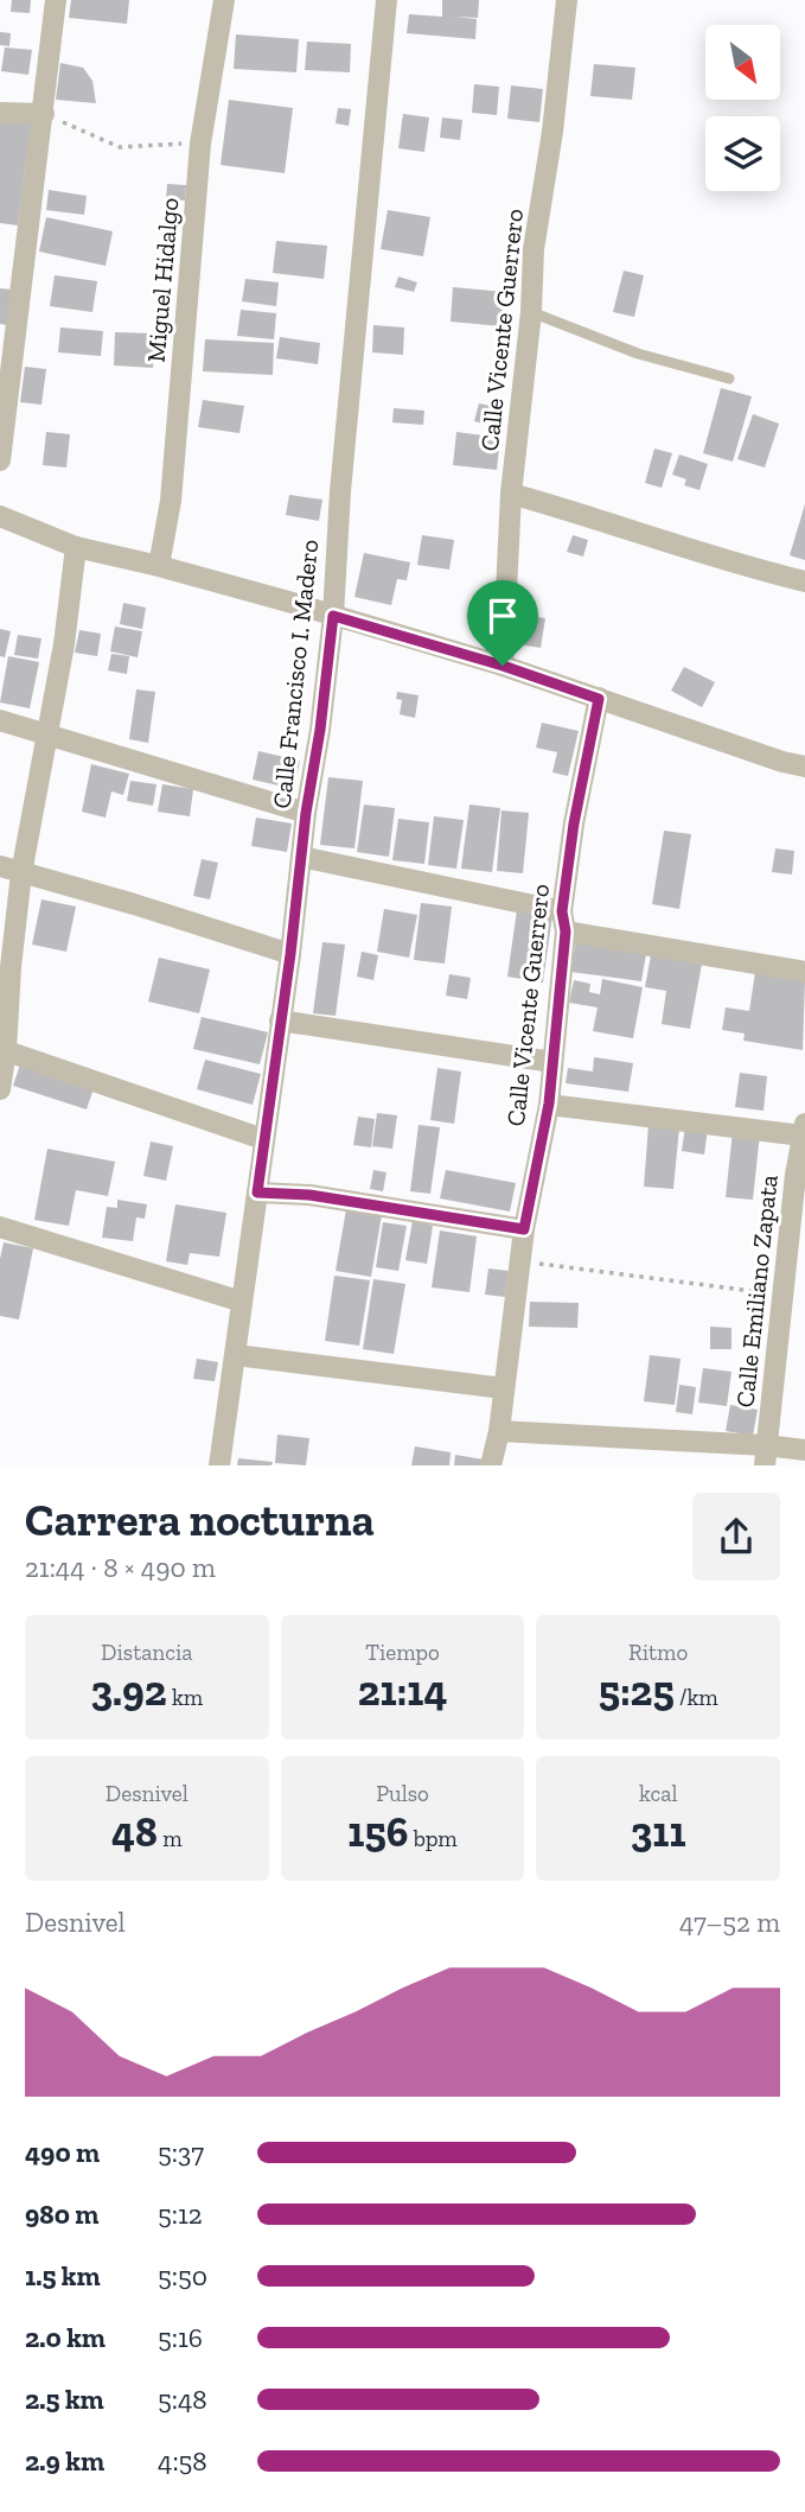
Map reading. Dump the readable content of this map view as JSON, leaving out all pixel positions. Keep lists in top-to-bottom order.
{
  "streets": {
    "street": [
      "Miguel Hidalgo",
      "Calle Vicente Guerrero",
      "Calle Francisco I. Madero",
      "Calle Emiliano Zapata"
    ]
  },
  "north": "bottom right",
  "page": {
    "heading": ["Carrera nocturna", "21:44 · 8 × 490 m"],
    "stats": [
      ["Distancia", "3.92 km"],
      ["Tiempo", "21:14"],
      ["Ritmo", "5:25 /km"],
      ["Desnivel", "48 m"],
      ["Pulso", "156 bpm"],
      ["kcal", "311"]
    ],
    "chart": ["Desnivel", "47–52 m"],
    "list": [
      {
        "name": "490 m",
        "note": "5:37"
      },
      {
        "name": "980 m",
        "note": "5:12"
      },
      {
        "name": "1.5 km",
        "note": "5:50"
      },
      {
        "name": "2.0 km",
        "note": "5:16"
      },
      {
        "name": "2.5 km",
        "note": "5:48"
      },
      {
        "name": "2.9 km",
        "note": "4:58"
      }
    ]
  }
}
